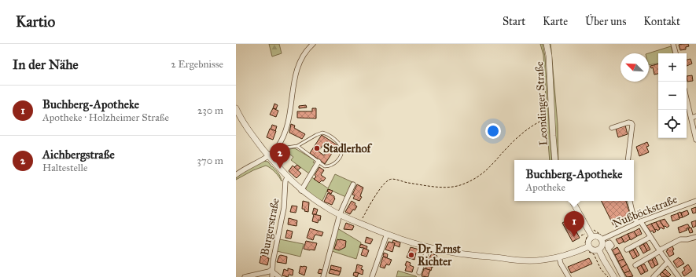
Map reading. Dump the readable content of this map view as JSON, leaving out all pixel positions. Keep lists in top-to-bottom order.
{
  "streets": {
    "street": ["Leondinger Straße", "Nußböckstraße", "Burgerstraße"]
  },
  "places": ["Stadlerhof", "Dr. Ernst Richter"],
  "north": "top left",
  "page": {
    "header": "Kartio",
    "nav": [
      "Start",
      "Karte",
      "Über uns",
      "Kontakt"
    ],
    "heading": ["In der Nähe", "2 Ergebnisse"],
    "map_buttons": ["+", "−"],
    "list": [
      {
        "mark": "1",
        "name": "Buchberg-Apotheke",
        "note": "Apotheke · Holzheimer Straße",
        "value": "230 m"
      },
      {
        "mark": "2",
        "name": "Aichbergstraße",
        "note": "Haltestelle",
        "value": "370 m"
      }
    ],
    "pins": ["2", "1"],
    "popup": ["Buchberg-Apotheke", "Apotheke"]
  }
}
